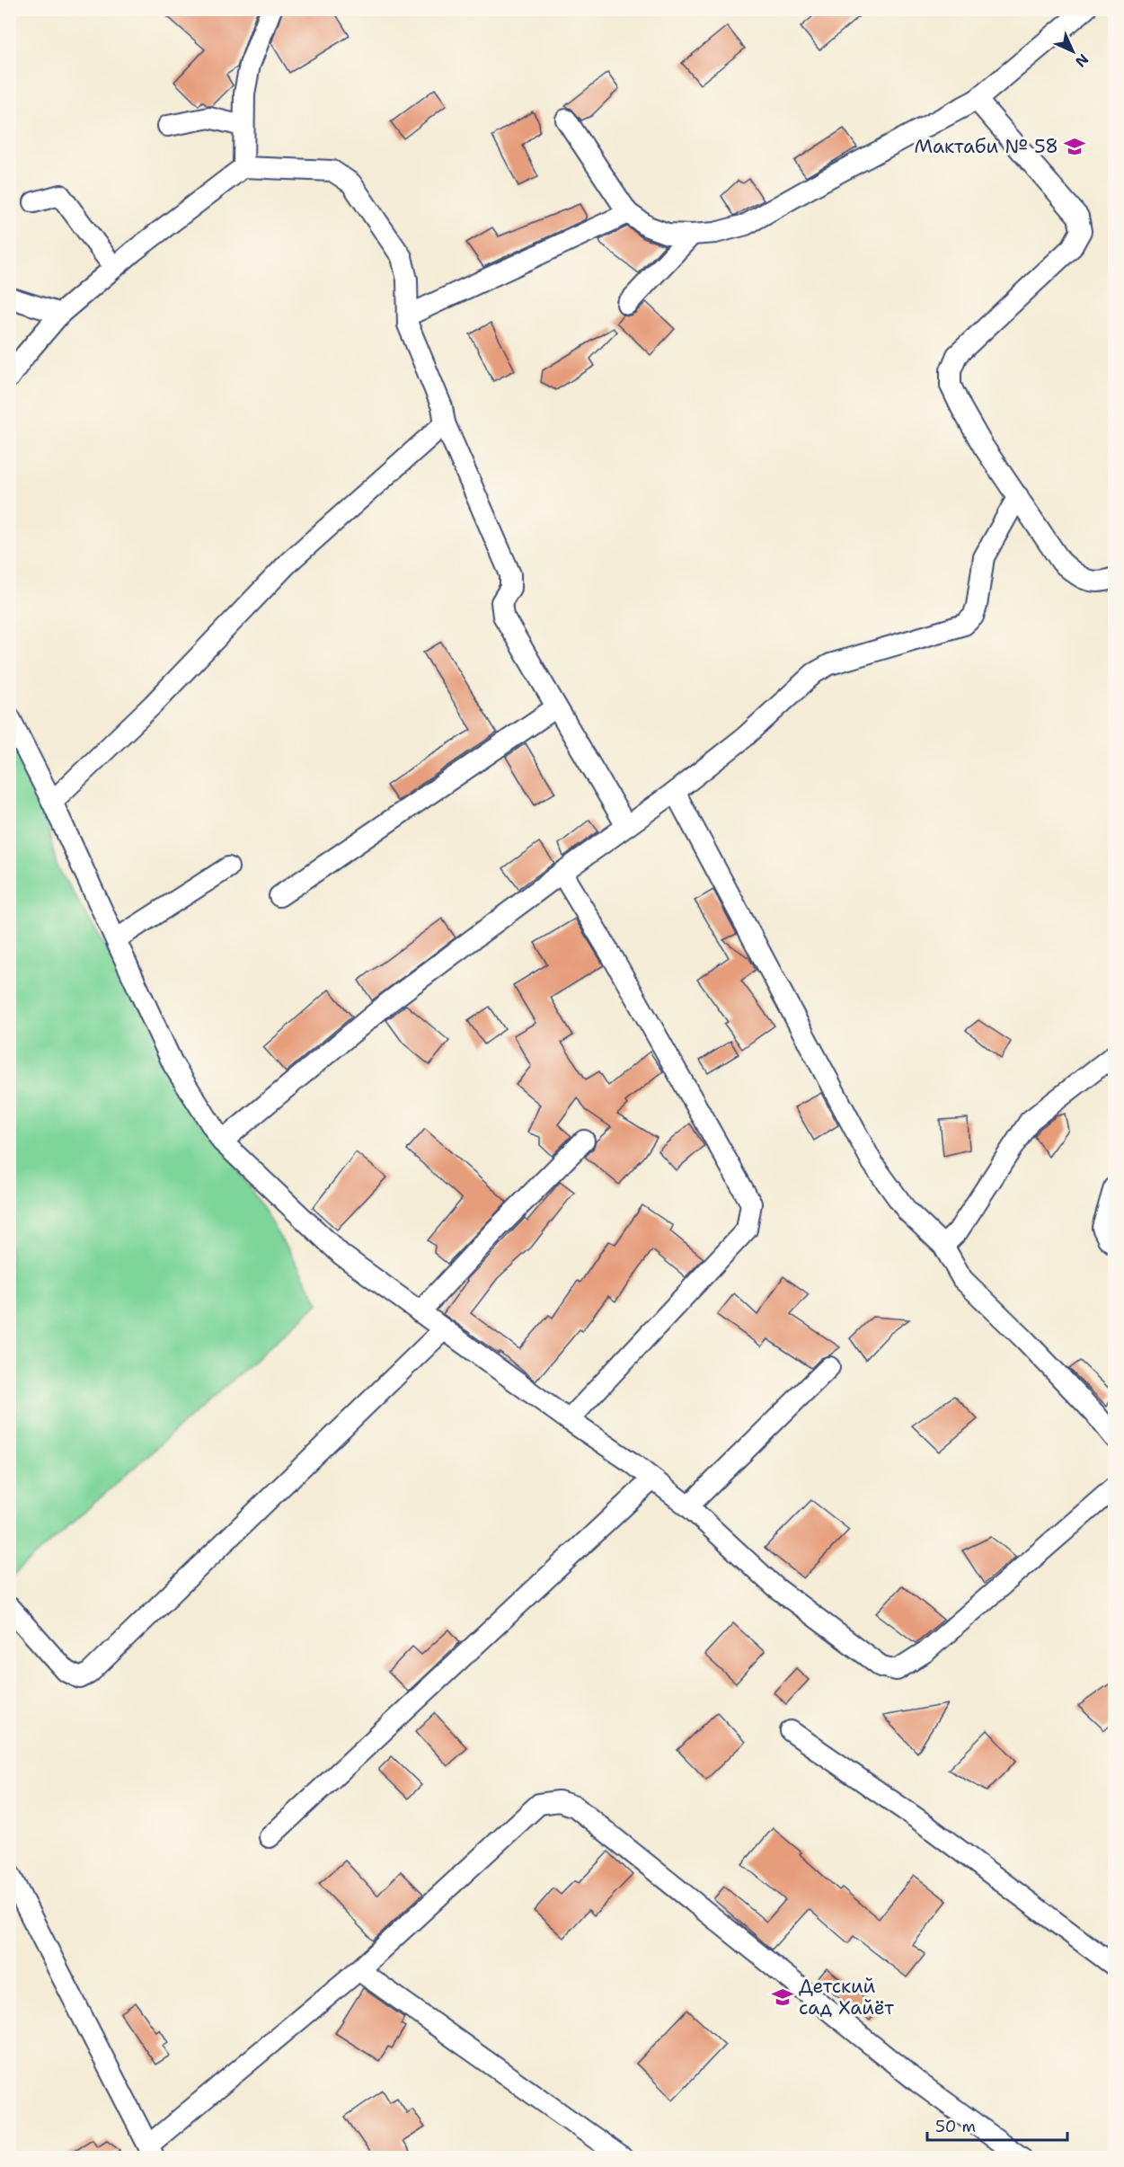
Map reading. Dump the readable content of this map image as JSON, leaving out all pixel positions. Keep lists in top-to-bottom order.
{
  "places": {
    "school or university": ["Мактаби № 58", "Детский сад Хайёт"]
  },
  "scale_bar": "50 m",
  "north": "bottom right"
}
